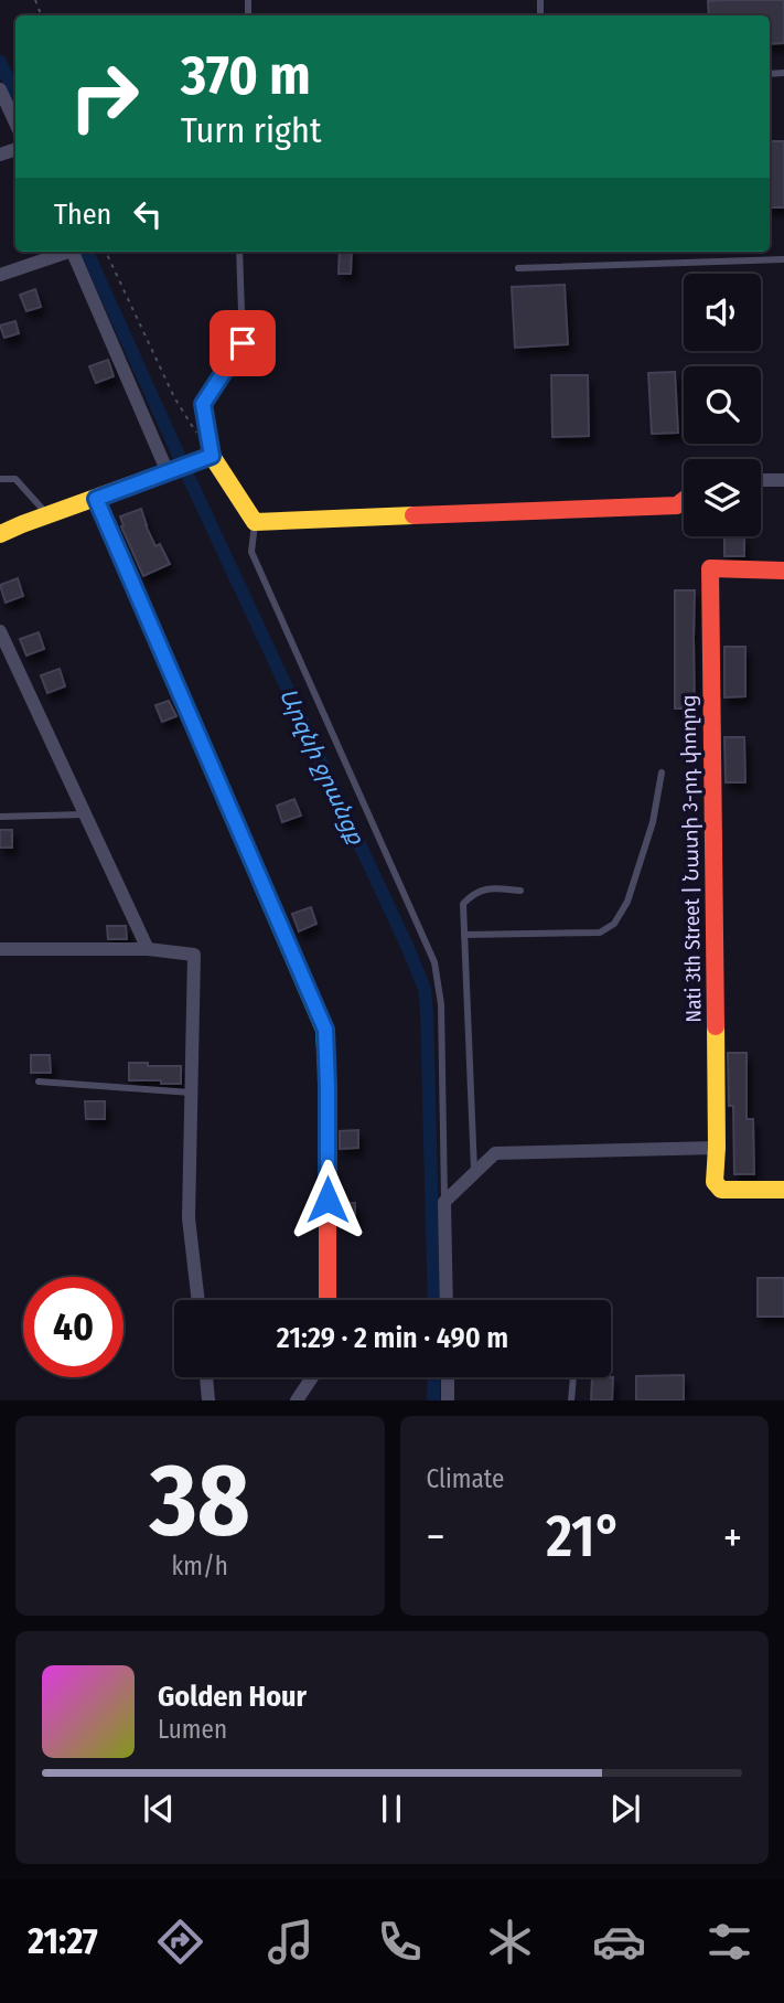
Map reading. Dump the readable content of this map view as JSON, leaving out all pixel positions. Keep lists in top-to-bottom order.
{
  "streets": {
    "street": ["Nati 3th Street | Նատի 3-րդ փողոց"]
  },
  "water": ["Արզնի ջրանցք"],
  "page": {
    "turn": ["370 m", "Turn right"],
    "then": "Then",
    "limit": "40",
    "trip": "21:29 · 2 min · 490 m",
    "tile": [
      ["38", "km/h"],
      "Climate"
    ],
    "heat": ["−", "21°", "+"],
    "song": ["Golden Hour", "Lumen"],
    "tabs": "21:27"
  }
}
